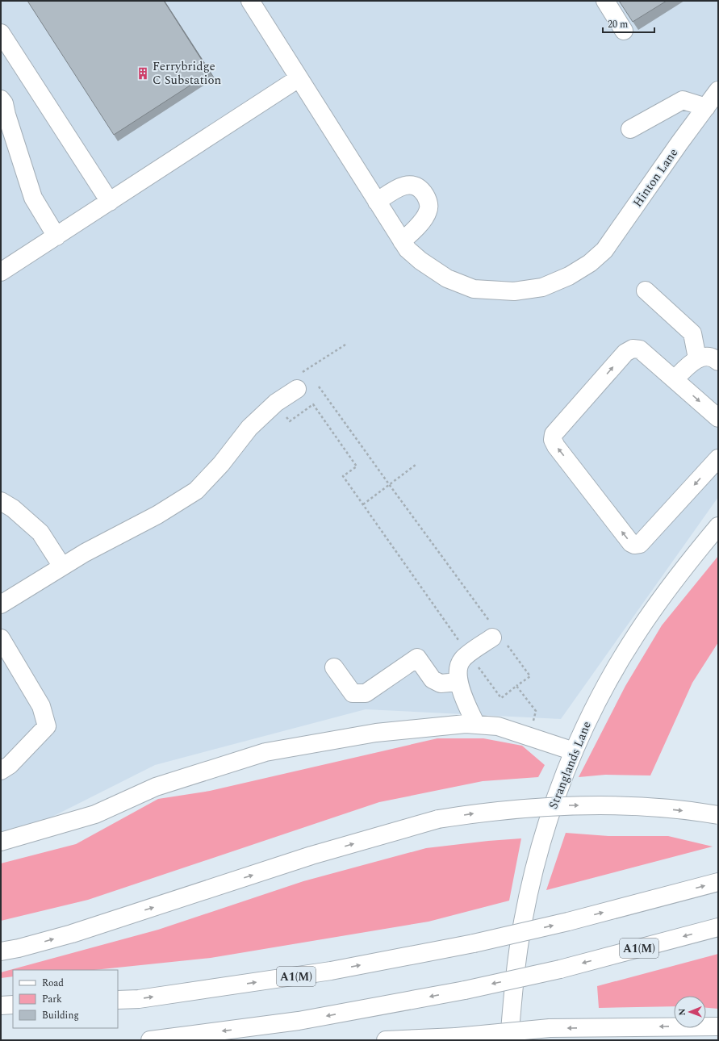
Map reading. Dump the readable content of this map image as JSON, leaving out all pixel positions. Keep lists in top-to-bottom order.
{
  "streets": {
    "main road": ["Hinton Lane", "Stranglands Lane", "A1(M)"]
  },
  "places": {
    "building": ["Ferrybridge C Substation"]
  },
  "legend": ["Road", "Park", "Building"],
  "scale_bar": "20 m",
  "north": "left"
}
